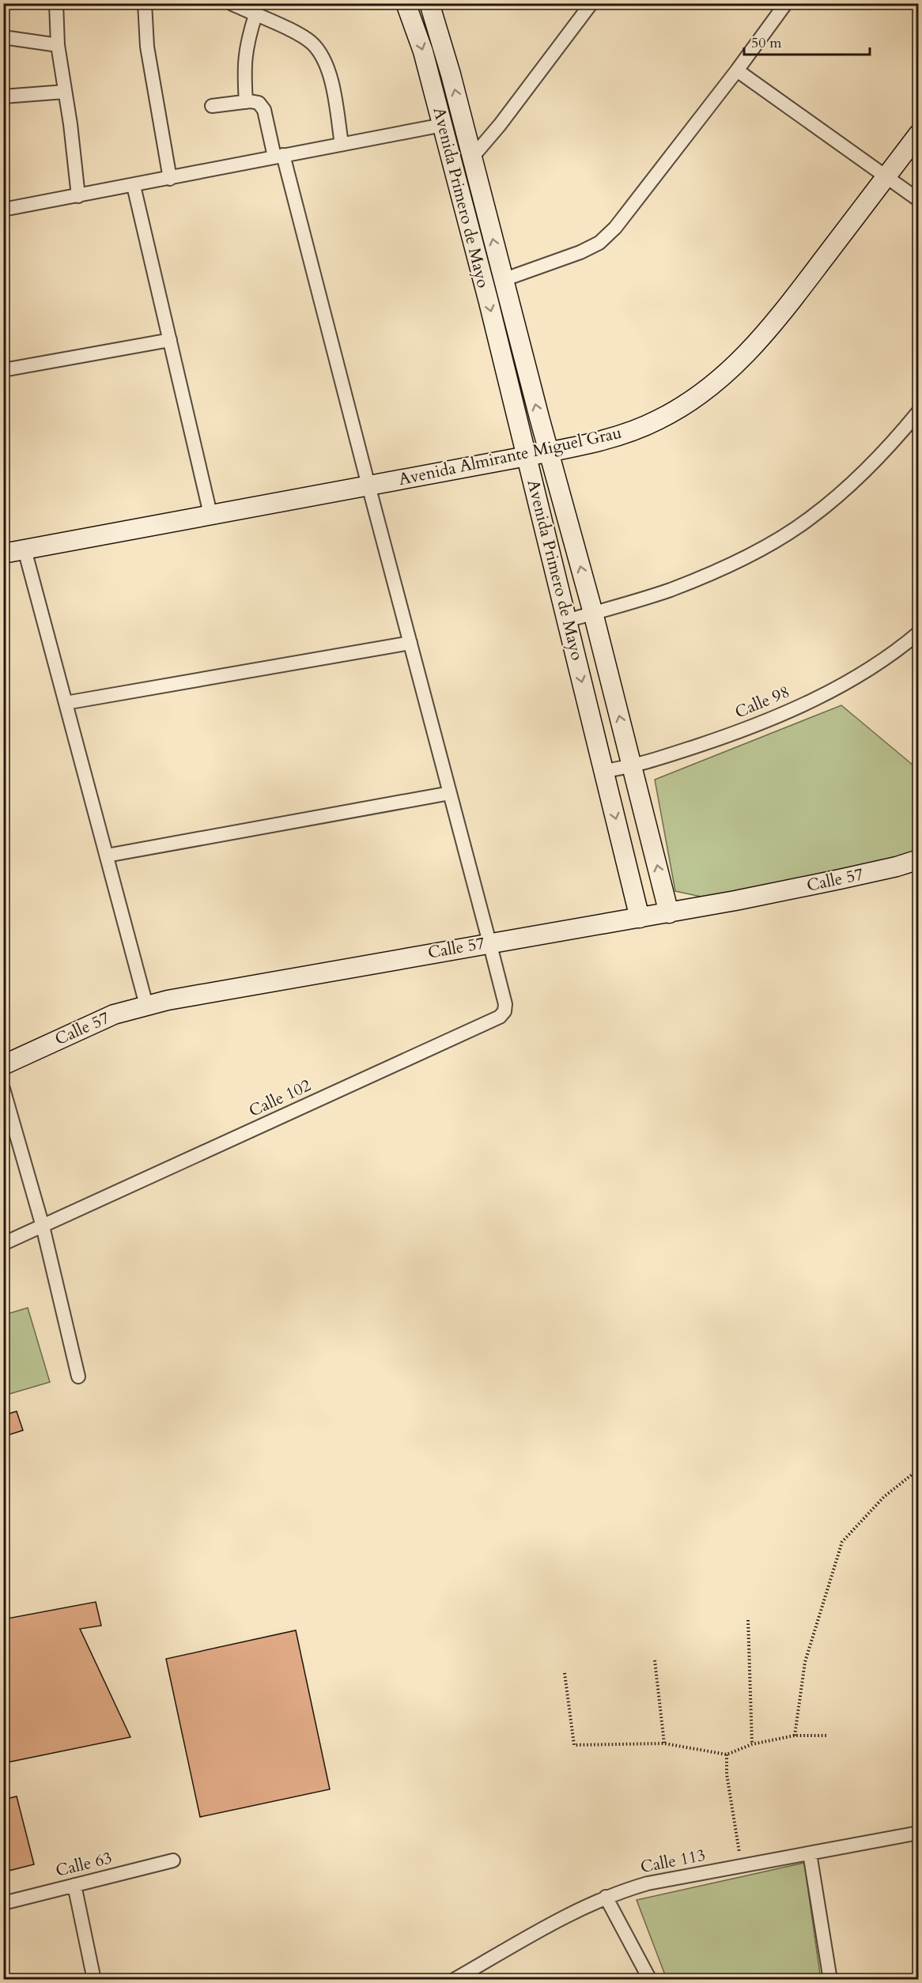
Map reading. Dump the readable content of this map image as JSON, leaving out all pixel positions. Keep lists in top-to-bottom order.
{
  "streets": {
    "street": [
      "Avenida Primero de Mayo",
      "Avenida Almirante Miguel Grau",
      "Calle 98",
      "Calle 57",
      "Calle 102",
      "Calle 113",
      "Calle 63"
    ]
  },
  "crossings": [
    ["Avenida Primero de Mayo", "Avenida Almirante Miguel Grau"],
    ["Avenida Primero de Mayo", "Calle 98"],
    ["Avenida Primero de Mayo", "Calle 57"],
    ["Avenida Almirante Miguel Grau", "Calle 102"],
    ["Calle 57", "Calle 102"]
  ],
  "scale_bar": "50 m"
}
